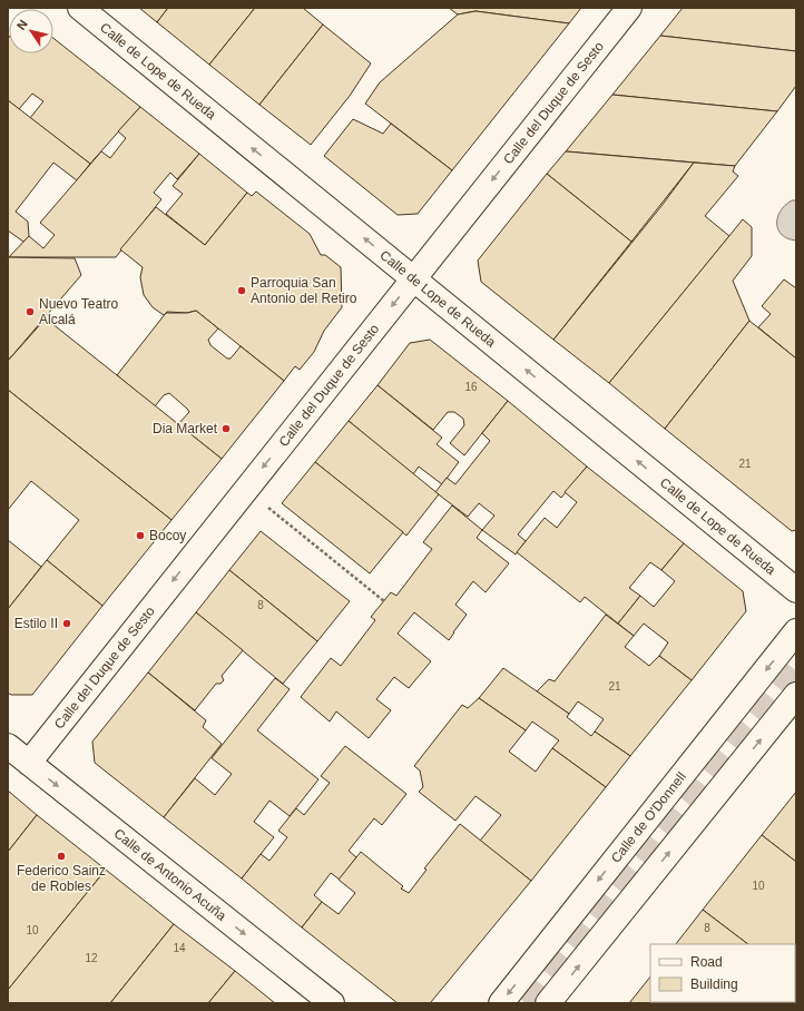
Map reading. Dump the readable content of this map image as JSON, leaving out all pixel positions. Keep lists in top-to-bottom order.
{
  "streets": {
    "street": [
      "Calle de Lope de Rueda",
      "Calle del Duque de Sesto",
      "Calle de O'Donnell",
      "Calle de Antonio Acuña"
    ]
  },
  "crossings": [
    ["Calle de Lope de Rueda", "Calle del Duque de Sesto"],
    ["Calle del Duque de Sesto", "Calle de Antonio Acuña"]
  ],
  "one_way": ["Calle de Lope de Rueda", "Calle del Duque de Sesto", "Calle de Antonio Acuña"],
  "places": [
    "Parroquia San Antonio del Retiro",
    "Nuevo Teatro Alcalá",
    "Dia Market",
    "Bocoy",
    "Estilo II",
    "Federico Sainz de Robles"
  ],
  "house_numbers": [
    "16",
    "21",
    "8",
    "21",
    "10",
    "8",
    "10",
    "14",
    "12"
  ],
  "legend": ["Road", "Building"],
  "north": "top left"
}
